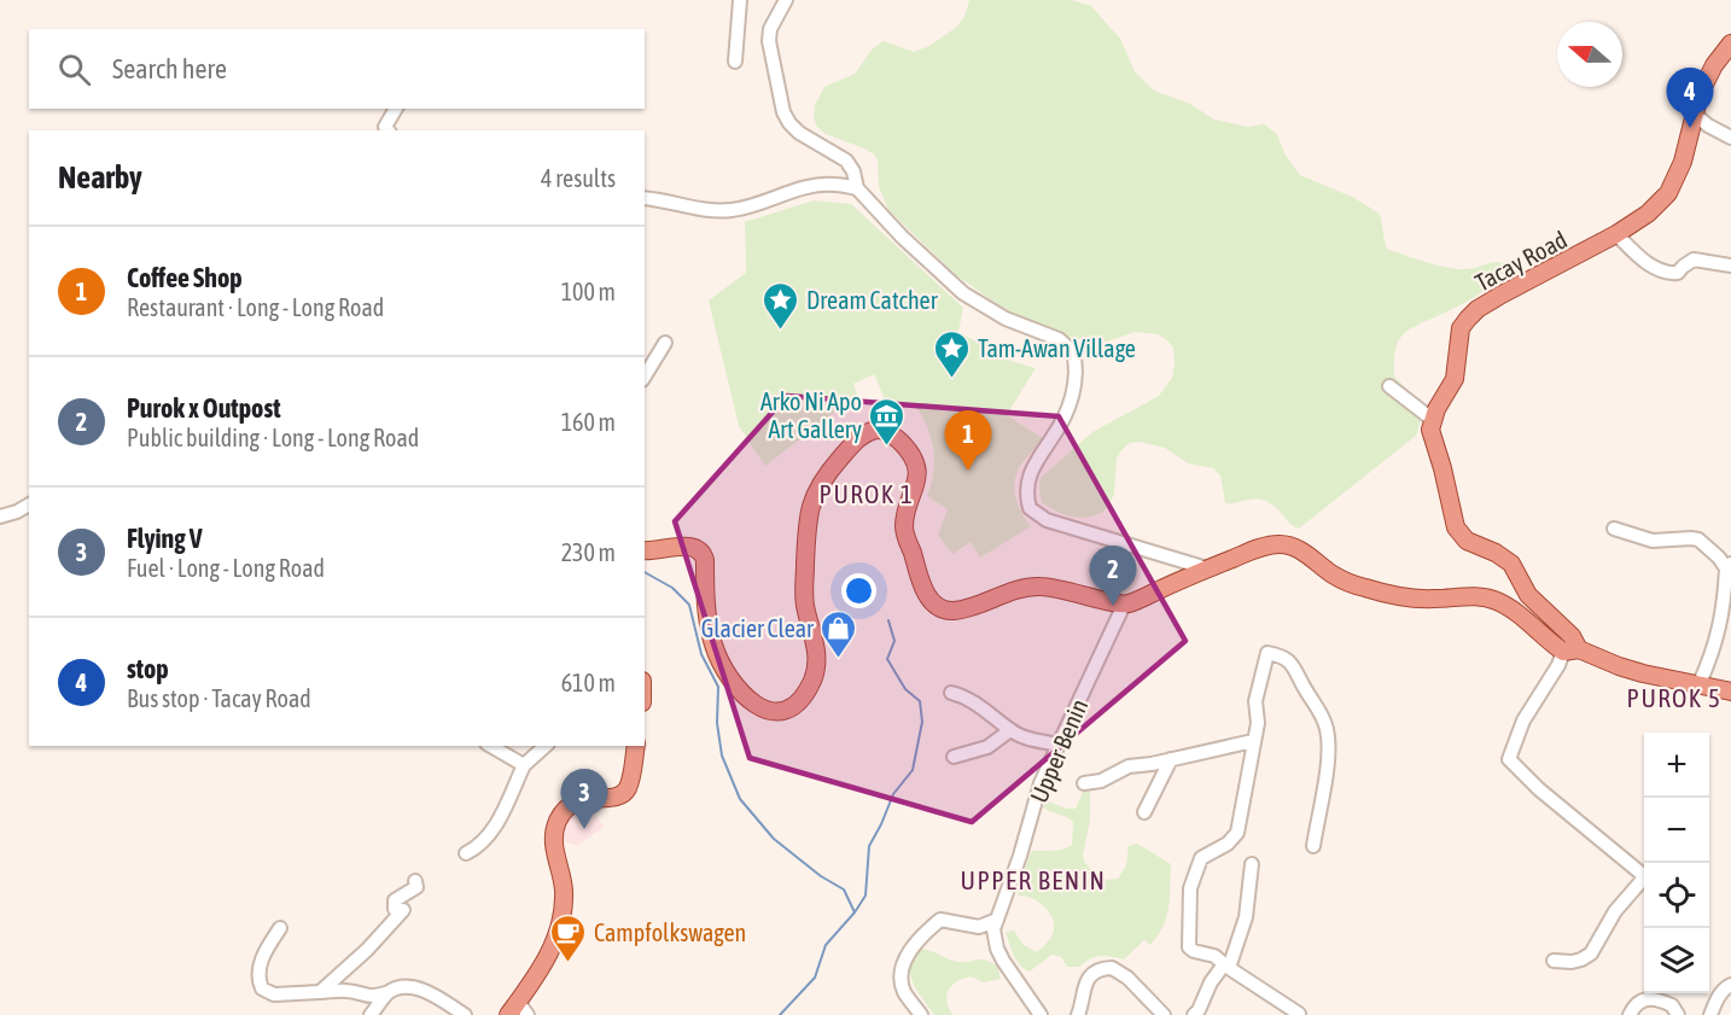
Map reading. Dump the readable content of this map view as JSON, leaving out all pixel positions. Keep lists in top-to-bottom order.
{
  "streets": {
    "main road": ["Tacay Road"],
    "street": ["Upper Benin"]
  },
  "districts": ["PUROK 1", "PUROK 5", "UPPER BENIN"],
  "places": {
    "place": ["Dream Catcher", "Tam-Awan Village"],
    "museum": ["Arko Ni Apo Art Gallery"],
    "shop": ["Glacier Clear"],
    "cafe": ["Campfolkswagen"]
  },
  "north": "left",
  "page": {
    "search": "Search here",
    "pins": [
      "4",
      "1",
      "2",
      "3"
    ],
    "heading": ["Nearby", "4 results"],
    "list": [
      {
        "mark": "1",
        "name": "Coffee Shop",
        "note": "Restaurant · Long - Long Road",
        "value": "100 m"
      },
      {
        "mark": "2",
        "name": "Purok x Outpost",
        "note": "Public building · Long - Long Road",
        "value": "160 m"
      },
      {
        "mark": "3",
        "name": "Flying V",
        "note": "Fuel · Long - Long Road",
        "value": "230 m"
      },
      {
        "mark": "4",
        "name": "stop",
        "note": "Bus stop · Tacay Road",
        "value": "610 m"
      }
    ],
    "map_buttons": ["+", "−"]
  }
}
